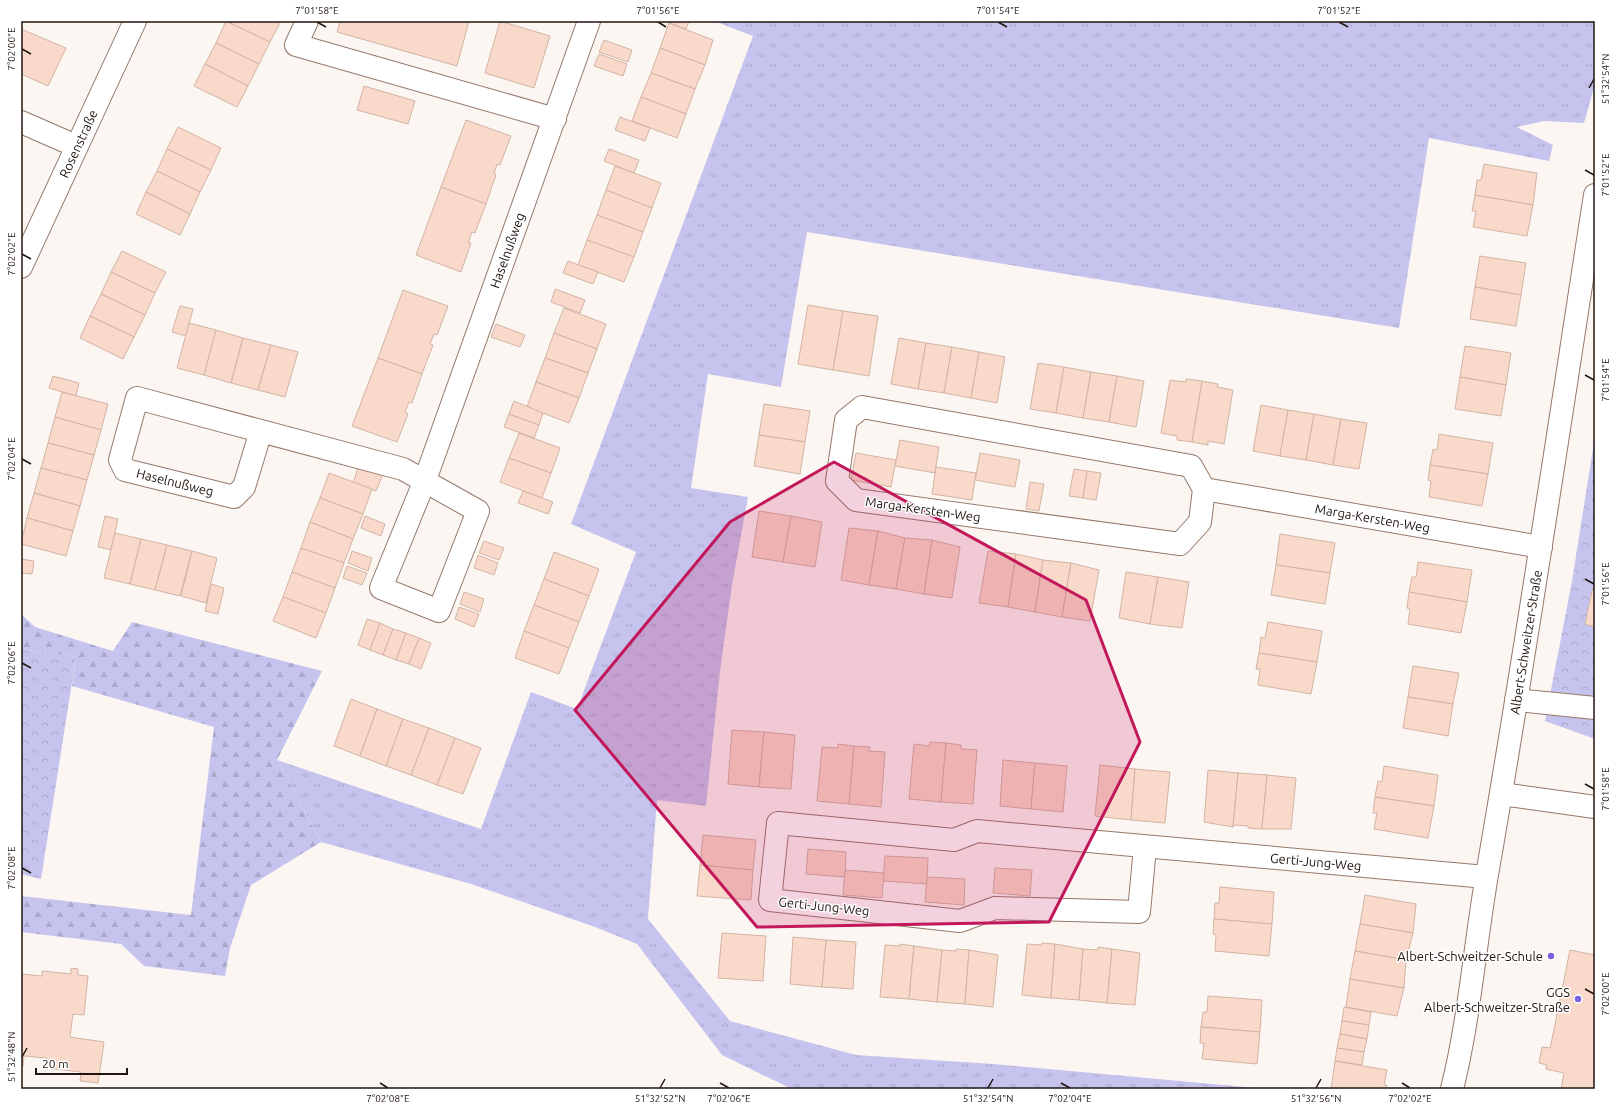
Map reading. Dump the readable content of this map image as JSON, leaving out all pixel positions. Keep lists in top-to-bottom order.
{
  "streets": {
    "street": [
      "Rosenstraße",
      "Haselnußweg",
      "Marga-Kersten-Weg",
      "Albert-Schweitzer-Straße",
      "Gerti-Jung-Weg"
    ]
  },
  "crossings": [
    ["Marga-Kersten-Weg", "Albert-Schweitzer-Straße"],
    ["Albert-Schweitzer-Straße", "Gerti-Jung-Weg"]
  ],
  "places": ["Albert-Schweitzer-Schule", "GGS Albert-Schweitzer-Straße"],
  "scale_bar": "20 m",
  "coordinates": [
    "7°01'58\"E",
    "7°01'56\"E",
    "7°01'54\"E",
    "7°01'52\"E",
    "7°02'00\"E",
    "51°32'54\"N",
    "7°02'02\"E",
    "7°02'04\"E",
    "7°02'06\"E",
    "7°02'08\"E",
    "51°32'48\"N",
    "51°32'52\"N",
    "51°32'56\"N"
  ]
}
